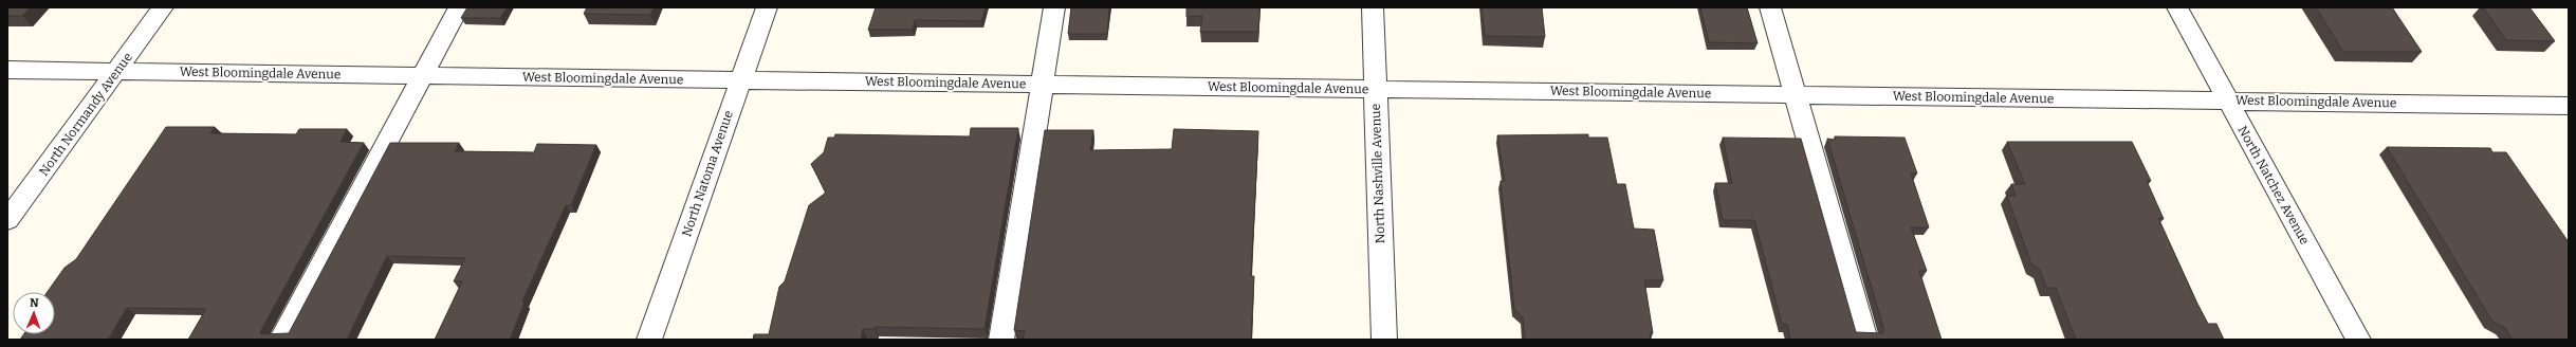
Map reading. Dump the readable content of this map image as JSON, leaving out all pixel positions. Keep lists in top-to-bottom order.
{
  "streets": {
    "street": [
      "West Bloomingdale Avenue",
      "North Normandy Avenue",
      "North Natoma Avenue",
      "North Nashville Avenue",
      "North Natchez Avenue"
    ]
  },
  "crossings": [
    ["West Bloomingdale Avenue", "North Normandy Avenue"],
    ["West Bloomingdale Avenue", "North Natoma Avenue"],
    ["West Bloomingdale Avenue", "North Nashville Avenue"],
    ["West Bloomingdale Avenue", "North Natchez Avenue"]
  ],
  "north": "top"
}
